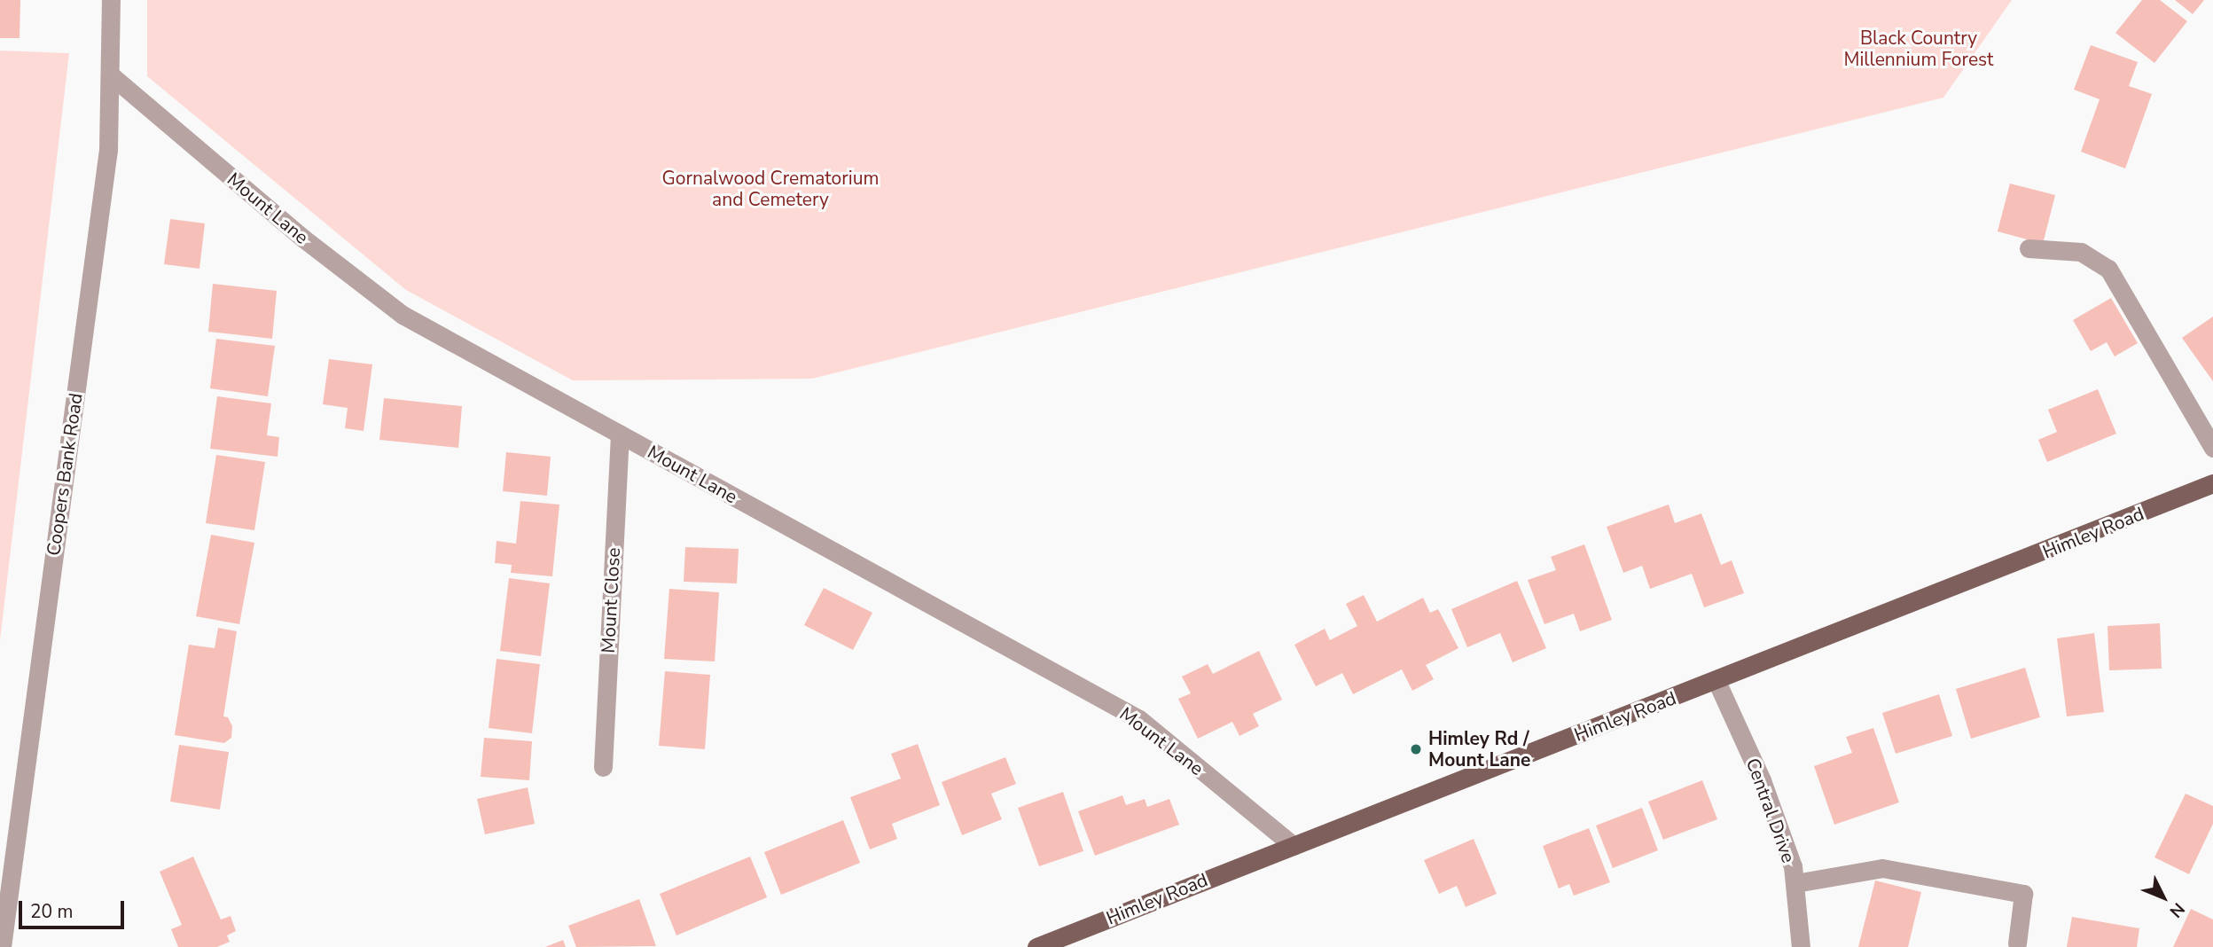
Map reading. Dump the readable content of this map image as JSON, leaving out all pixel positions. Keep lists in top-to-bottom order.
{
  "streets": {
    "main road": ["Himley Road"],
    "street": [
      "Mount Lane",
      "Coopers Bank Road",
      "Mount Close",
      "Central Drive"
    ]
  },
  "crossings": [
    ["Mount Lane", "Coopers Bank Road"],
    ["Mount Lane", "Himley Road"],
    ["Mount Lane", "Mount Close"],
    ["Himley Road", "Central Drive"]
  ],
  "parks": ["Black Country Millennium Forest", "Gornalwood Crematorium and Cemetery"],
  "places": ["Himley Rd / Mount Lane"],
  "scale_bar": "20 m",
  "north": "bottom right"
}
